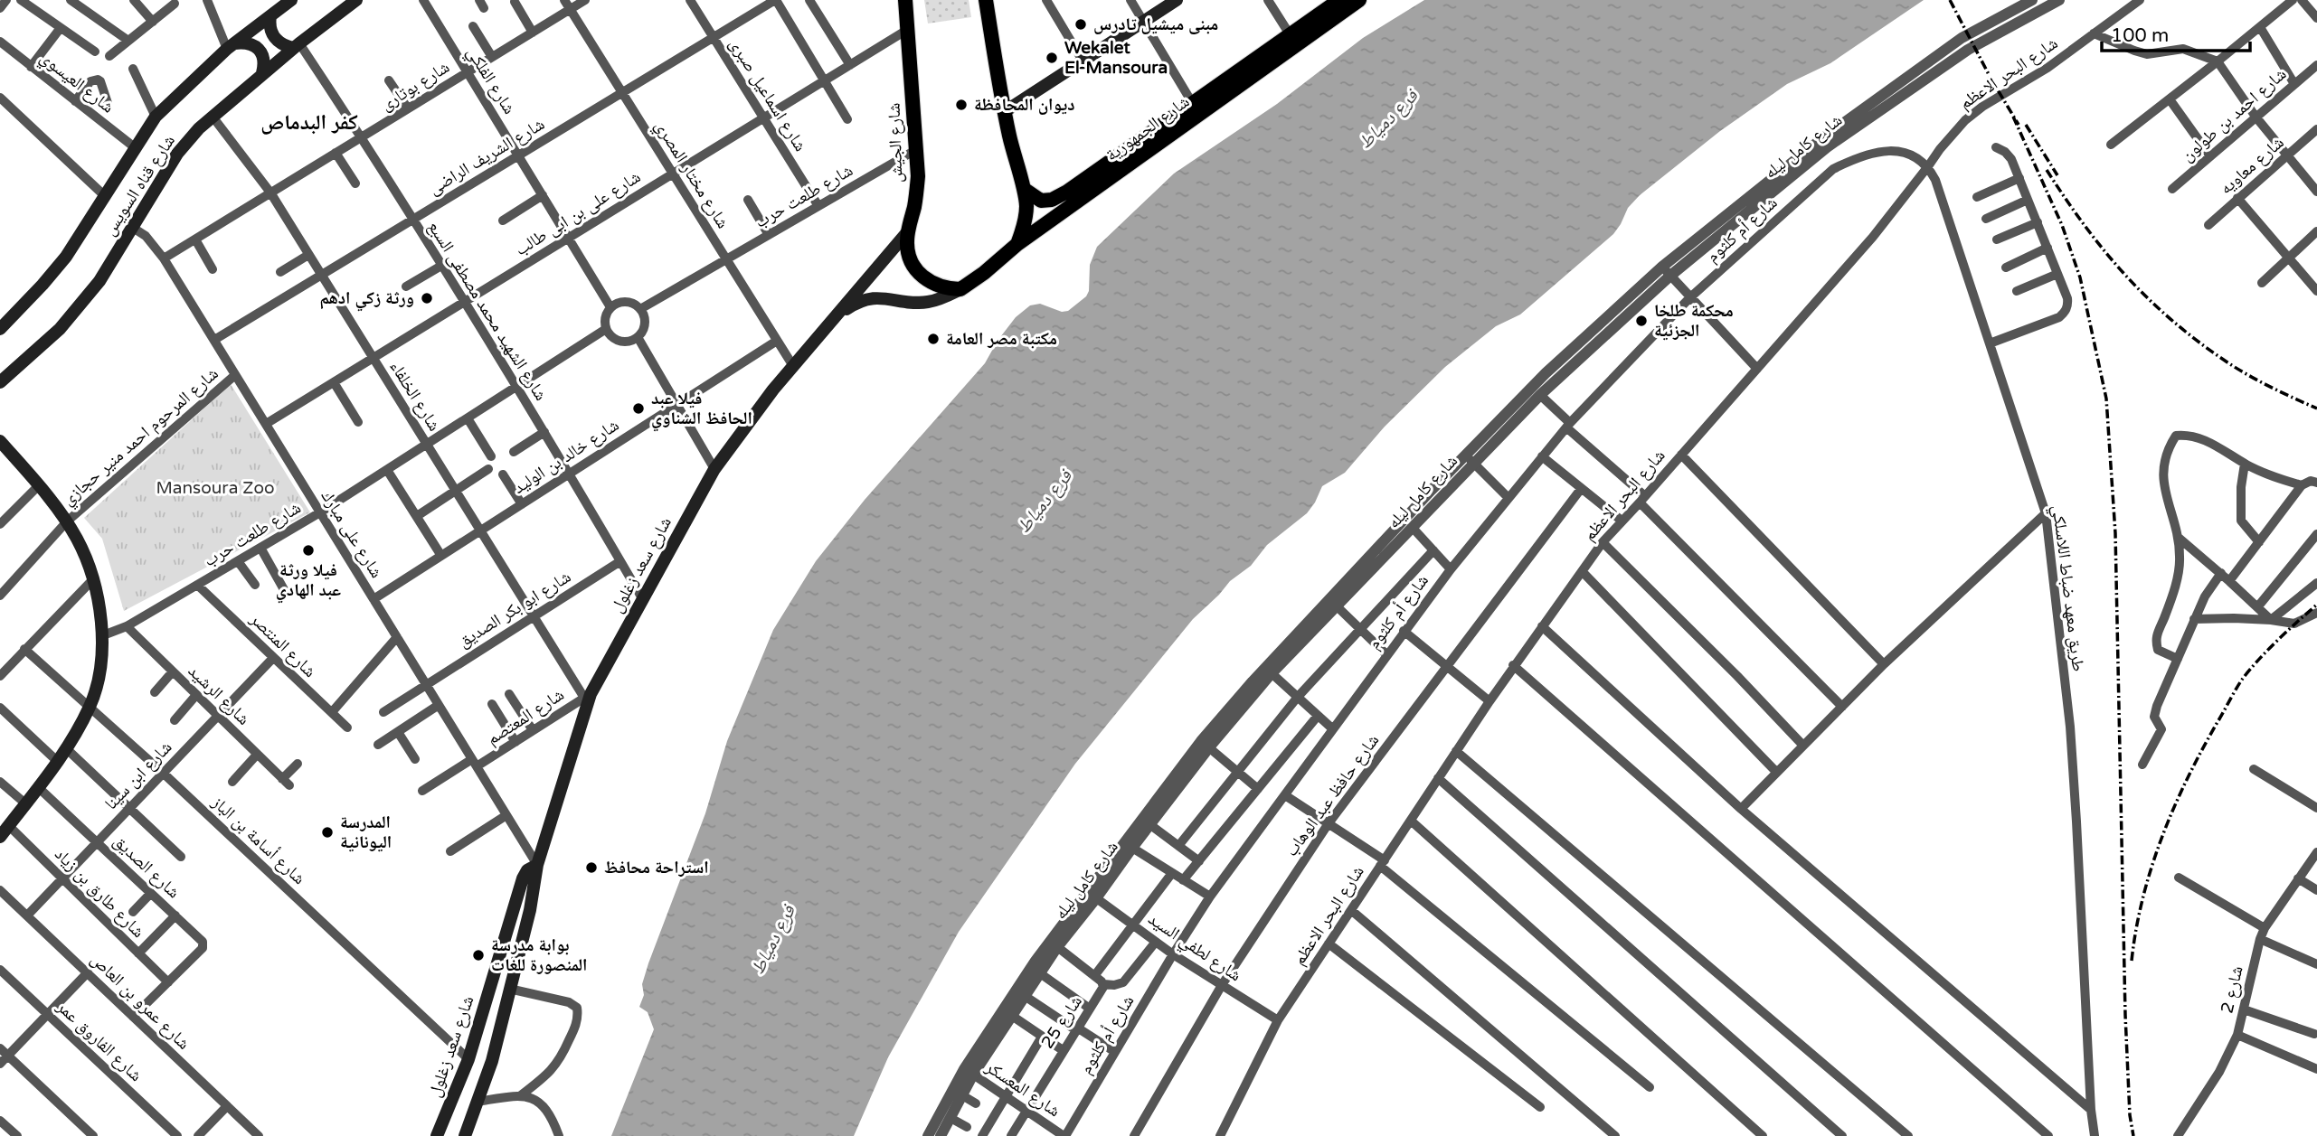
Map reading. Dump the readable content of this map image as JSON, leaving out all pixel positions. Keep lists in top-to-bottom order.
{
  "streets": {
    "main road": [
      "شارع الجمهورية",
      "شارع الجيش",
      "شارع قناه السويس",
      "شارع سعد زغلول"
    ],
    "street": [
      "شارع البحر الاعظم",
      "شارع الفلكي",
      "شارع العيسوي",
      "شارع بوتارى",
      "شارع اسماعيل صبرى",
      "شارع احمد بن طولون",
      "شارع كامل ليله",
      "شارع الشريف الراضى",
      "شارع معاويه",
      "شارع مختار المصري",
      "شارع طلعت حرب",
      "شارع على بن ابى طالب",
      "شارع أم كلثوم",
      "شارع الشهيد محمد مصطفى السبع",
      "شارع الخلفاء",
      "شارع المرحوم احمد منير حجازي",
      "شارع خالد بن الوليد",
      "شارع على مبارك",
      "طريق معهد ضباط اللاسلكي",
      "شارع ابو بكر الصديق",
      "شارع المنتصر",
      "شارع الرشيد",
      "شارع المعتصم",
      "شارع ابن سينا",
      "شارع حافظ عبد الوهاب",
      "شارع أسامة بن الباز",
      "شارع الصديق",
      "شارع طارق بن زياد",
      "شارع لطفي السيد",
      "شارع 2",
      "شارع عمرو بن العاص",
      "شارع 25",
      "شارع الفاروق عمر",
      "شارع المعسكر"
    ]
  },
  "crossings": [
    ["شارع البحر الاعظم", "شارع أم كلثوم"],
    ["شارع البحر الاعظم", "طريق معهد ضباط اللاسلكي"],
    ["شارع البحر الاعظم", "شارع لطفي السيد"],
    ["شارع الفلكي", "شارع بوتارى"],
    ["شارع الفلكي", "شارع الشريف الراضى"],
    ["شارع الفلكي", "شارع طلعت حرب"],
    ["شارع الفلكي", "شارع على بن ابى طالب"],
    ["شارع العيسوي", "شارع قناه السويس"],
    ["شارع بوتارى", "شارع مختار المصري"],
    ["شارع بوتارى", "شارع الشهيد محمد مصطفى السبع"],
    ["شارع بوتارى", "شارع الخلفاء"],
    ["شارع بوتارى", "شارع على مبارك"],
    ["شارع اسماعيل صبرى", "شارع الشريف الراضى"],
    ["شارع اسماعيل صبرى", "شارع طلعت حرب"],
    ["شارع اسماعيل صبرى", "شارع على بن ابى طالب"],
    ["شارع الجمهورية", "شارع الجيش"],
    ["شارع الجمهورية", "شارع سعد زغلول"],
    ["شارع الجيش", "شارع طلعت حرب"],
    ["شارع الجيش", "شارع على بن ابى طالب"],
    ["شارع الجيش", "شارع سعد زغلول"],
    ["شارع كامل ليله", "شارع لطفي السيد"],
    ["شارع كامل ليله", "شارع 25"],
    ["شارع كامل ليله", "شارع المعسكر"],
    ["شارع الشريف الراضى", "شارع مختار المصري"],
    ["شارع الشريف الراضى", "شارع الشهيد محمد مصطفى السبع"],
    ["شارع الشريف الراضى", "شارع الخلفاء"],
    ["شارع الشريف الراضى", "شارع على مبارك"],
    ["شارع مختار المصري", "شارع طلعت حرب"],
    ["شارع مختار المصري", "شارع على بن ابى طالب"],
    ["شارع مختار المصري", "شارع خالد بن الوليد"],
    ["شارع مختار المصري", "شارع سعد زغلول"],
    ["شارع قناه السويس", "شارع الشهيد محمد مصطفى السبع"],
    ["شارع قناه السويس", "شارع الخلفاء"],
    ["شارع قناه السويس", "شارع على مبارك"],
    ["شارع طلعت حرب", "شارع الشهيد محمد مصطفى السبع"],
    ["شارع طلعت حرب", "شارع الخلفاء"],
    ["شارع طلعت حرب", "شارع على مبارك"],
    ["شارع طلعت حرب", "شارع المنتصر"],
    ["شارع طلعت حرب", "شارع الرشيد"],
    ["شارع على بن ابى طالب", "شارع الشهيد محمد مصطفى السبع"],
    ["شارع على بن ابى طالب", "شارع الخلفاء"],
    ["شارع على بن ابى طالب", "شارع على مبارك"],
    ["شارع أم كلثوم", "طريق معهد ضباط اللاسلكي"],
    ["شارع أم كلثوم", "شارع لطفي السيد"],
    ["شارع أم كلثوم", "شارع المعسكر"],
    ["شارع الشهيد محمد مصطفى السبع", "شارع خالد بن الوليد"],
    ["شارع الشهيد محمد مصطفى السبع", "شارع سعد زغلول"],
    ["شارع الشهيد محمد مصطفى السبع", "شارع ابو بكر الصديق"],
    ["شارع الخلفاء", "شارع خالد بن الوليد"],
    ["شارع الخلفاء", "شارع سعد زغلول"],
    ["شارع الخلفاء", "شارع ابو بكر الصديق"],
    ["شارع الخلفاء", "شارع المعتصم"],
    ["شارع المرحوم احمد منير حجازي", "شارع على مبارك"],
    ["شارع خالد بن الوليد", "شارع على مبارك"],
    ["شارع على مبارك", "شارع سعد زغلول"],
    ["شارع على مبارك", "شارع ابو بكر الصديق"],
    ["شارع على مبارك", "شارع المعتصم"],
    ["شارع سعد زغلول", "شارع المعتصم"],
    ["شارع سعد زغلول", "شارع أسامة بن الباز"],
    ["شارع المنتصر", "شارع ابن سينا"],
    ["شارع الرشيد", "شارع ابن سينا"],
    ["شارع ابن سينا", "شارع أسامة بن الباز"],
    ["شارع ابن سينا", "شارع الصديق"],
    ["شارع ابن سينا", "شارع طارق بن زياد"],
    ["شارع ابن سينا", "شارع عمرو بن العاص"],
    ["شارع حافظ عبد الوهاب", "شارع لطفي السيد"],
    ["شارع الصديق", "شارع طارق بن زياد"],
    ["شارع 25", "شارع المعسكر"]
  ],
  "districts": ["كفر البدماص"],
  "water": ["فرع دمياط"],
  "parks": ["Mansoura Zoo"],
  "places": [
    "مبنى ميشيل تادرس",
    "Wekalet El-Mansoura",
    "ديوان المحافظة",
    "ورثة زكي ادهم",
    "محكمة طلخا الجزئية",
    "مكتبة مصر العامة",
    "فيلا عبد الحافظ الشناوي",
    "فيلا ورثة عبد الهادي",
    "المدرسة اليونانية",
    "استراحة محافظ",
    "بوابة مدرسة المنصورة للغات"
  ],
  "scale_bar": "100 m"
}
